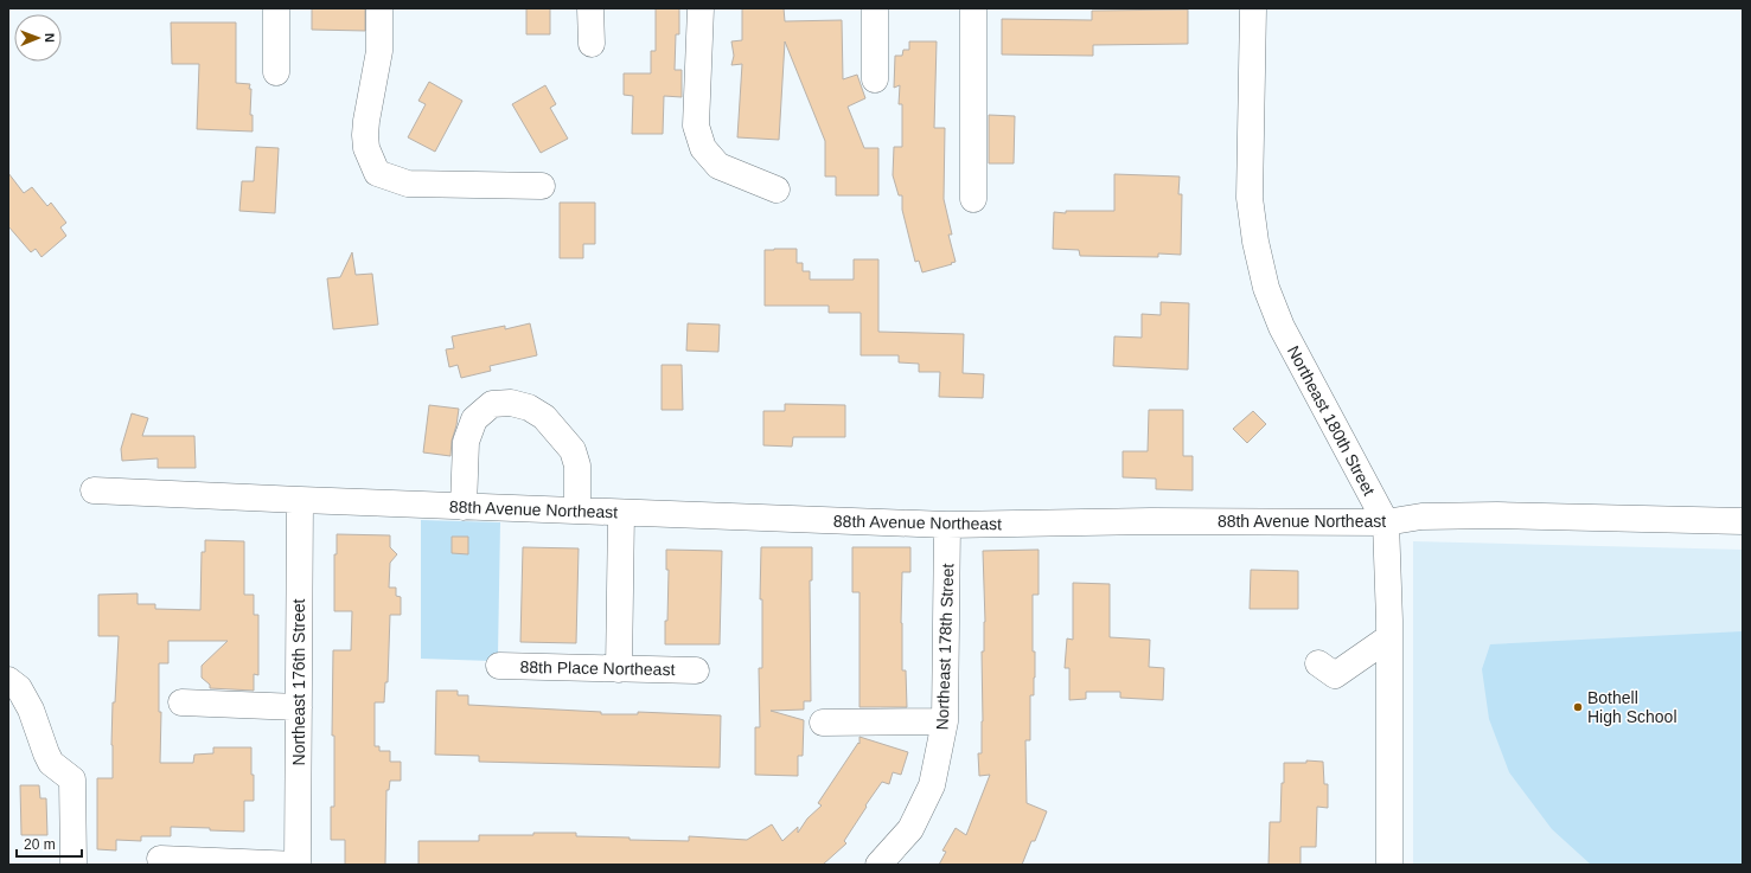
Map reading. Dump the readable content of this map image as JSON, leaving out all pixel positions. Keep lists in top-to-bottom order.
{
  "streets": {
    "street": [
      "Northeast 180th Street",
      "88th Avenue Northeast",
      "Northeast 178th Street",
      "88th Place Northeast",
      "Northeast 176th Street"
    ]
  },
  "crossings": [
    ["Northeast 180th Street", "88th Avenue Northeast"],
    ["88th Avenue Northeast", "Northeast 178th Street"],
    ["88th Avenue Northeast", "Northeast 176th Street"]
  ],
  "places": ["Bothell High School"],
  "scale_bar": "20 m",
  "north": "right"
}
